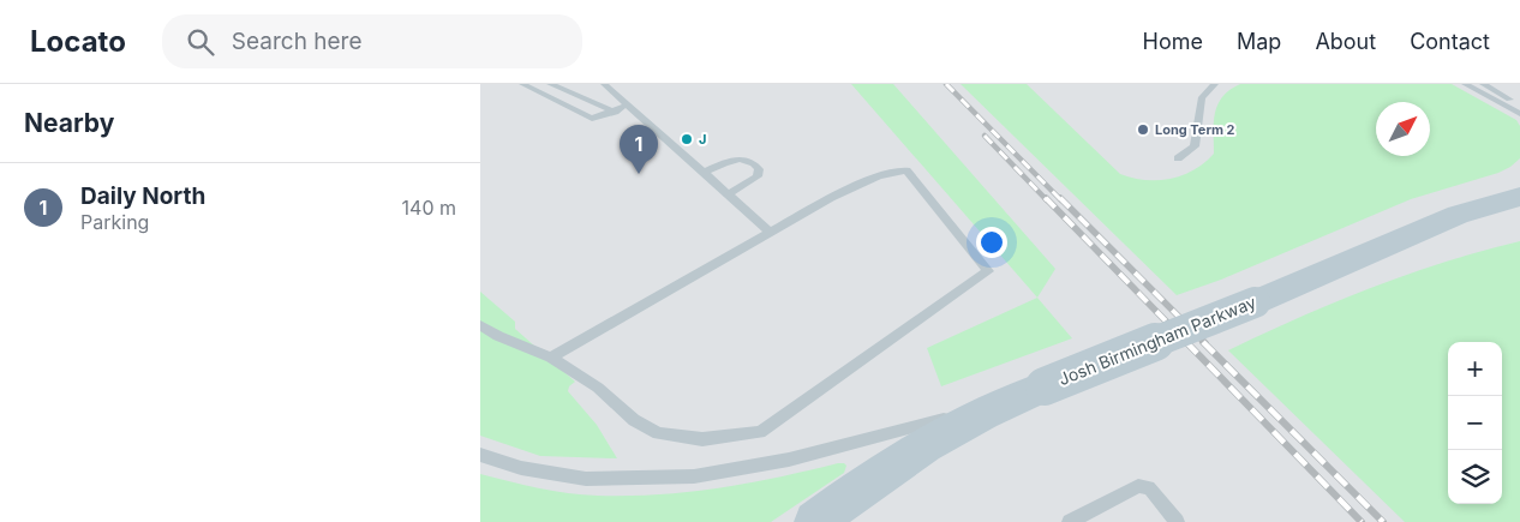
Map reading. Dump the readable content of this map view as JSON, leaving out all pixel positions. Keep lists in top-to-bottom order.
{
  "streets": {
    "main road": ["Josh Birmingham Parkway"]
  },
  "places": ["Long Term 2", "J"],
  "north": "top right",
  "page": {
    "header": "Locato",
    "search": "Search here",
    "nav": [
      "Home",
      "Map",
      "About",
      "Contact"
    ],
    "heading": "Nearby",
    "pins": "1",
    "list": [
      {
        "mark": "1",
        "name": "Daily North",
        "note": "Parking",
        "value": "140 m"
      }
    ],
    "map_buttons": ["+", "−"]
  }
}
